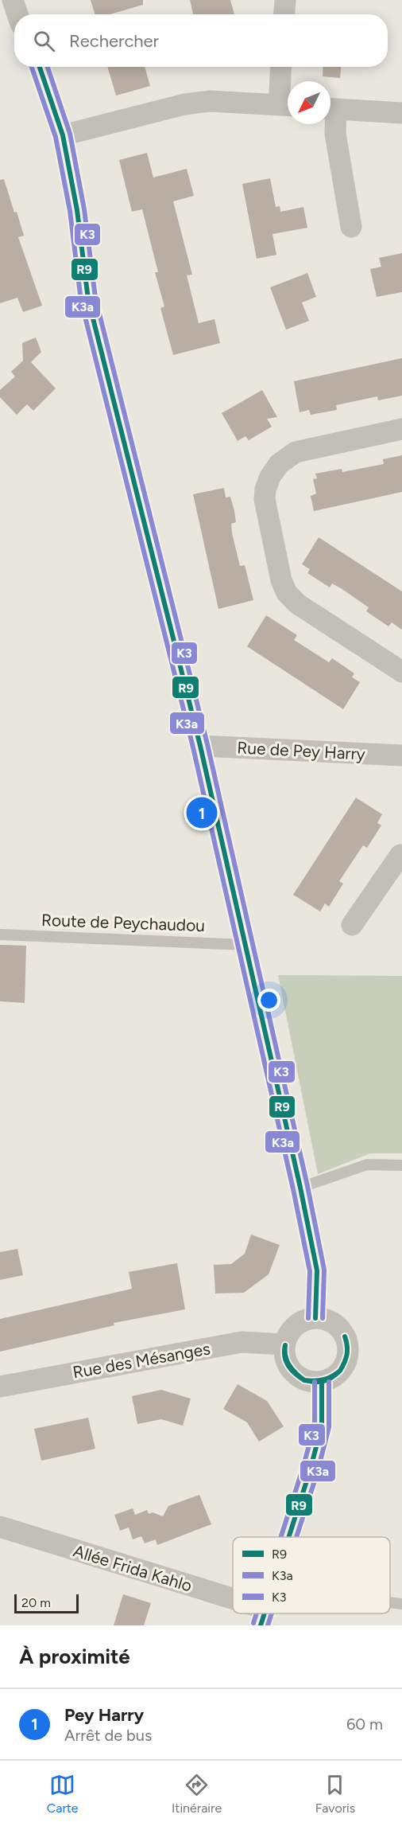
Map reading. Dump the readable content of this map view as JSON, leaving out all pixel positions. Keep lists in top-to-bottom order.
{
  "streets": {
    "street": ["Rue de Pey Harry", "Rue des Mésanges", "Allée Frida Kahlo"],
    "lane": ["Route de Peychaudou"]
  },
  "lines": ["transit line R9", "transit line K3a", "transit line K3"],
  "legend": ["R9", "K3a", "K3"],
  "scale_bar": "20 m",
  "north": "bottom left",
  "page": {
    "search": "Rechercher",
    "pins": "1",
    "scale": "20 m",
    "heading": "À proximité",
    "list": [
      {
        "mark": "1",
        "name": "Pey Harry",
        "note": "Arrêt de bus",
        "value": "60 m"
      }
    ],
    "nav": ["Carte", "Itinéraire", "Favoris"]
  }
}
